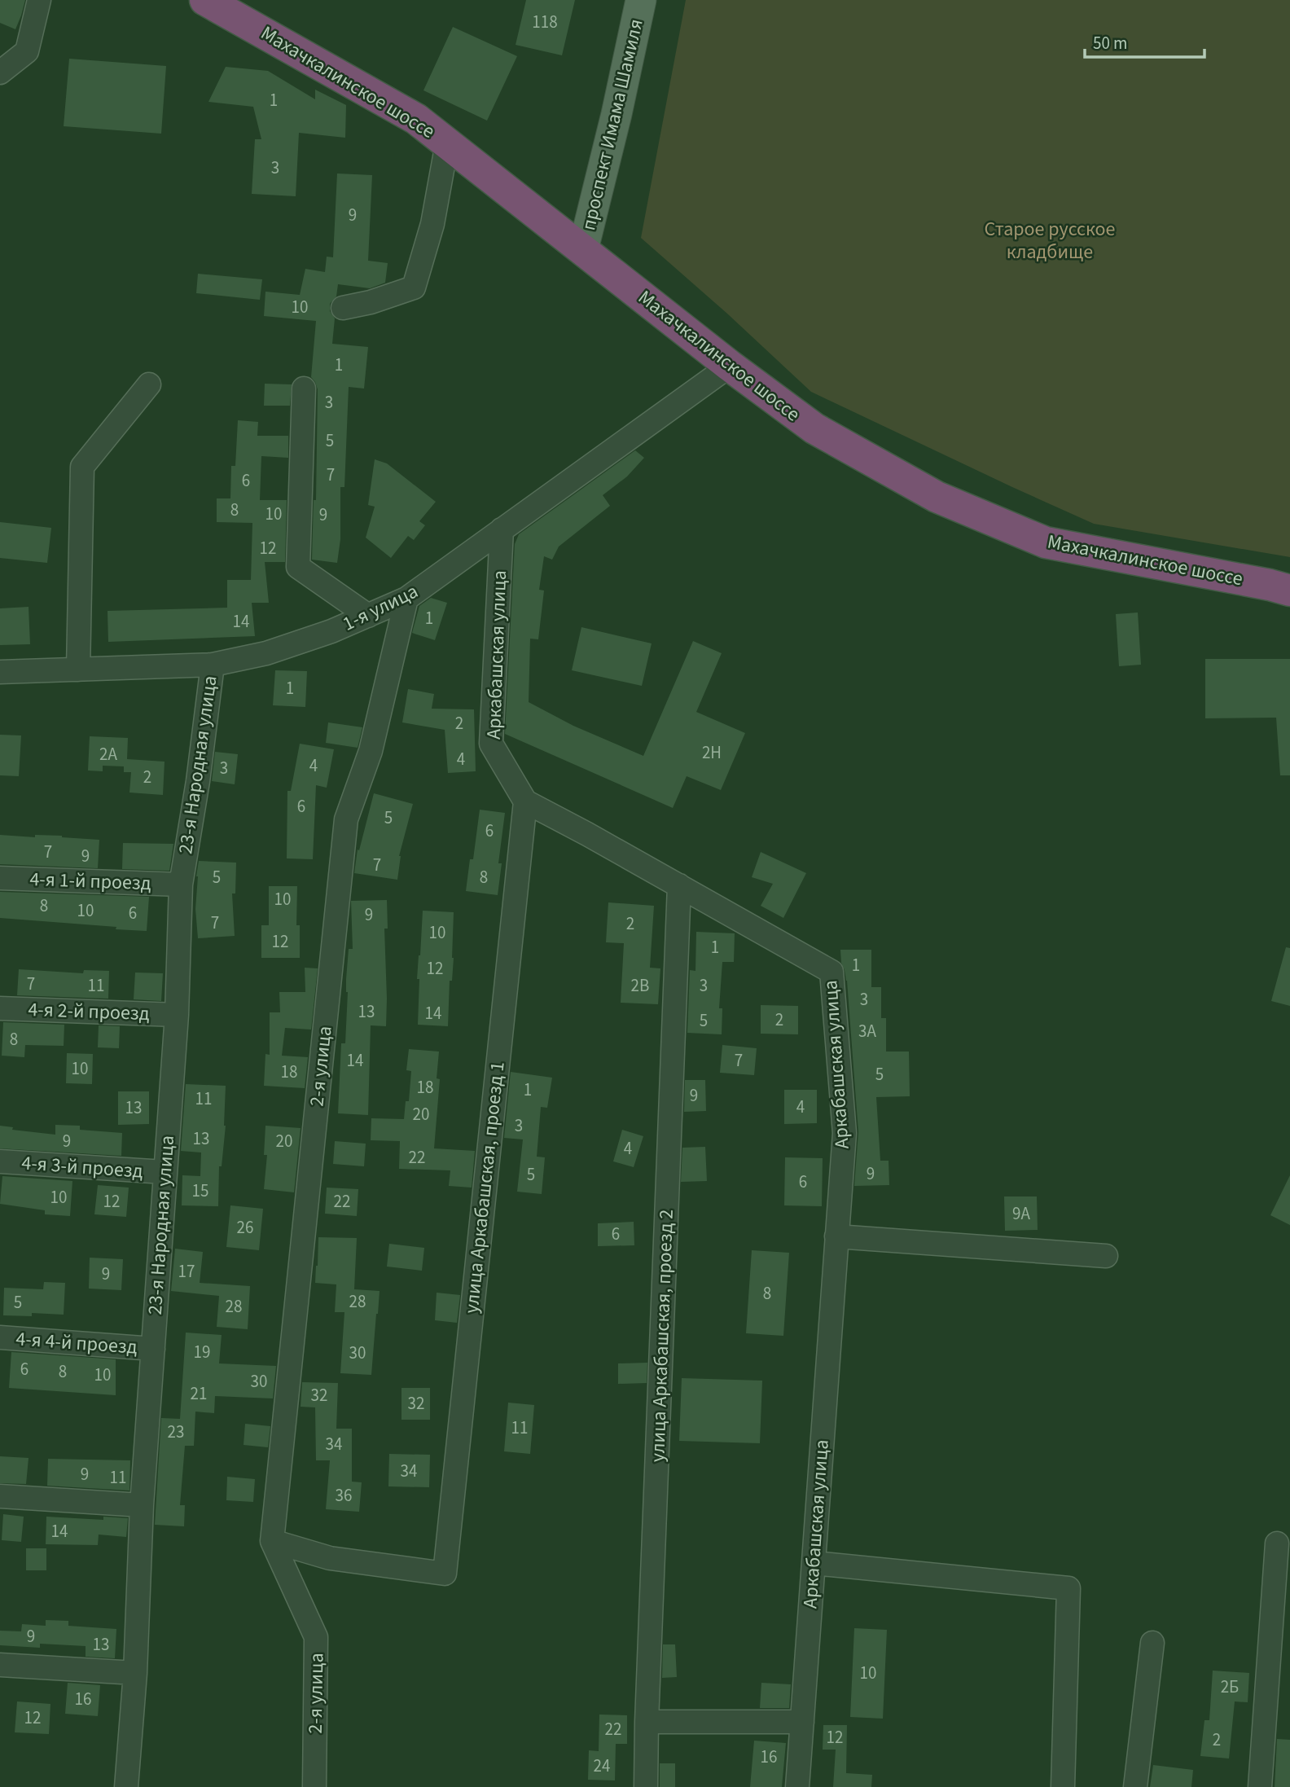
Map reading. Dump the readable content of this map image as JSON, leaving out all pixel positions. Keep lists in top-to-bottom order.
{
  "streets": {
    "highway": ["Махачкалинское шоссе"],
    "main road": ["проспект Имама Шамиля"],
    "street": [
      "1-я улица",
      "Аркабашская улица",
      "23-я Народная улица",
      "4-я 1-й проезд",
      "4-я 2-й проезд",
      "2-я улица",
      "4-я 3-й проезд",
      "улица Аркабашская, проезд 1",
      "улица Аркабашская, проезд 2",
      "4-я 4-й проезд"
    ]
  },
  "crossings": [
    ["Махачкалинское шоссе", "проспект Имама Шамиля"],
    ["Махачкалинское шоссе", "1-я улица"],
    ["1-я улица", "Аркабашская улица"],
    ["1-я улица", "23-я Народная улица"],
    ["1-я улица", "2-я улица"],
    ["Аркабашская улица", "улица Аркабашская, проезд 1"],
    ["Аркабашская улица", "улица Аркабашская, проезд 2"],
    ["23-я Народная улица", "4-я 1-й проезд"],
    ["23-я Народная улица", "4-я 2-й проезд"],
    ["23-я Народная улица", "4-я 3-й проезд"],
    ["23-я Народная улица", "4-я 4-й проезд"],
    ["2-я улица", "улица Аркабашская, проезд 1"]
  ],
  "parks": ["Старое русское кладбище"],
  "house_numbers": [
    "118",
    "1",
    "3",
    "9",
    "10",
    "1",
    "3",
    "5",
    "7",
    "6",
    "8",
    "10",
    "9",
    "12",
    "1",
    "14",
    "1",
    "2",
    "2Н",
    "2А",
    "4",
    "4",
    "3",
    "2",
    "6",
    "5",
    "6",
    "7",
    "9",
    "7",
    "5",
    "8",
    "10",
    "8",
    "10",
    "6",
    "9",
    "7",
    "2",
    "10",
    "12",
    "1",
    "1",
    "12",
    "7",
    "11",
    "2В",
    "3",
    "3",
    "13",
    "14",
    "2",
    "5",
    "3А",
    "8",
    "14",
    "7",
    "10",
    "18",
    "5",
    "18",
    "1",
    "9",
    "11",
    "4",
    "13",
    "20",
    "3",
    "13",
    "9",
    "20",
    "4",
    "22",
    "9",
    "5",
    "6",
    "15",
    "10",
    "12",
    "22",
    "9А",
    "26",
    "6",
    "17",
    "9",
    "8",
    "28",
    "5",
    "28",
    "19",
    "30",
    "6",
    "8",
    "10",
    "30",
    "21",
    "32",
    "32",
    "11",
    "23",
    "34",
    "34",
    "9",
    "11",
    "36",
    "14",
    "9",
    "13",
    "10",
    "2Б",
    "16",
    "12",
    "22",
    "12",
    "2",
    "16",
    "24"
  ],
  "scale_bar": "50 m"
}
